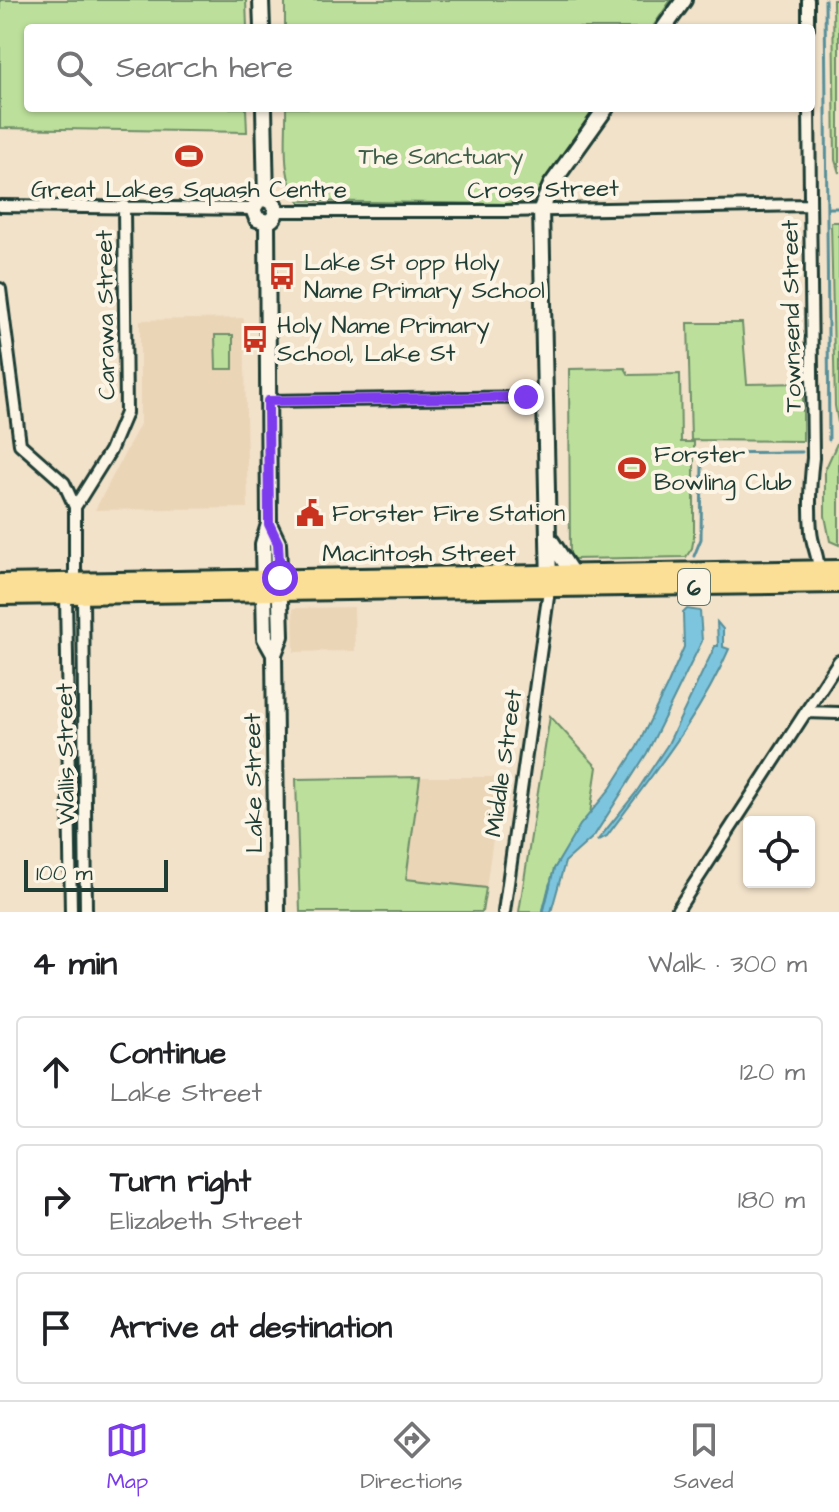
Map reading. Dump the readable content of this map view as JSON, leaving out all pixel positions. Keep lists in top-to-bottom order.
{
  "streets": {
    "main road": ["Macintosh Street", "6"],
    "street": [
      "Cross Street",
      "Carawa Street",
      "Townsend Street",
      "Wallis Street",
      "Middle Street",
      "Lake Street"
    ]
  },
  "crossings": [
    ["Cross Street", "Townsend Street"],
    ["Cross Street", "Lake Street"],
    ["Carawa Street", "Wallis Street"],
    ["Townsend Street", "Macintosh Street"],
    ["Macintosh Street", "Wallis Street"],
    ["Macintosh Street", "Middle Street"],
    ["Macintosh Street", "Lake Street"]
  ],
  "parks": ["The Sanctuary"],
  "places": {
    "sports": ["Great Lakes Squash Centre", "Forster Bowling Club"],
    "bus stop": ["Lake St opp Holy Name Primary School", "Holy Name Primary School, Lake St"],
    "public building": ["Forster Fire Station"]
  },
  "scale_bar": "100 m",
  "page": {
    "search": "Search here",
    "scale": "100 m",
    "heading": ["4 min", "Walk · 300 m"],
    "list": [
      ["Continue", "Lake Street", "120 m"],
      ["Turn right", "Elizabeth Street", "180 m"],
      "Arrive at destination"
    ],
    "nav": ["Map", "Directions", "Saved"]
  }
}
